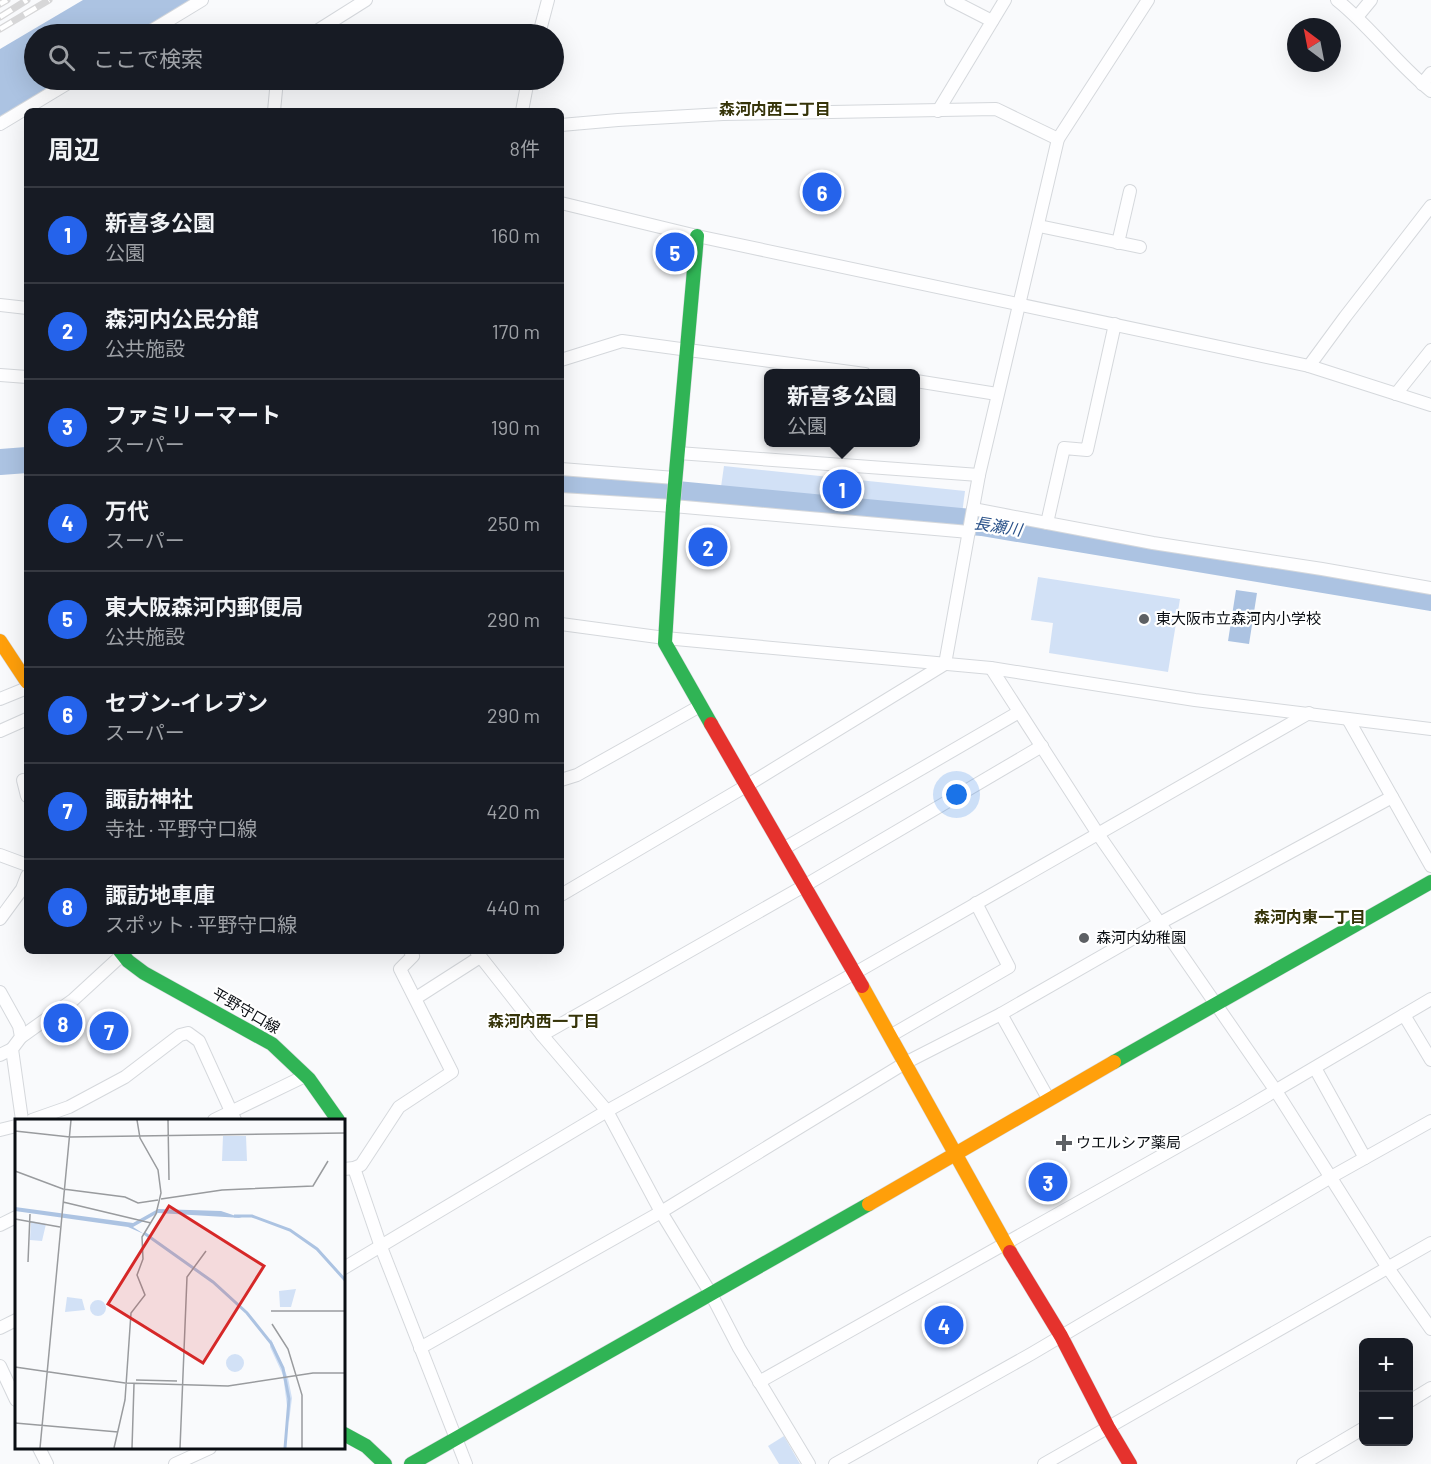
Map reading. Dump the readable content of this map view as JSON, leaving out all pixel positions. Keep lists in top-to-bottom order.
{
  "streets": {
    "street": ["平野守口線"]
  },
  "districts": ["森河内西二丁目", "森河内東一丁目", "森河内西一丁目"],
  "water": ["長瀬川"],
  "places": {
    "other": ["東大阪市立森河内小学校", "森河内幼稚園"],
    "health": ["ウエルシア薬局"]
  },
  "north": "top left",
  "page": {
    "search": "ここで検索",
    "heading": ["周辺", "8件"],
    "pins": [
      "6",
      "5",
      "1",
      "2",
      "8",
      "7",
      "3",
      "4"
    ],
    "list": [
      {
        "mark": "1",
        "name": "新喜多公園",
        "note": "公園",
        "value": "160 m"
      },
      {
        "mark": "2",
        "name": "森河内公民分館",
        "note": "公共施設",
        "value": "170 m"
      },
      {
        "mark": "3",
        "name": "ファミリーマート",
        "note": "スーパー",
        "value": "190 m"
      },
      {
        "mark": "4",
        "name": "万代",
        "note": "スーパー",
        "value": "250 m"
      },
      {
        "mark": "5",
        "name": "東大阪森河内郵便局",
        "note": "公共施設",
        "value": "290 m"
      },
      {
        "mark": "6",
        "name": "セブン-イレブン",
        "note": "スーパー",
        "value": "290 m"
      },
      {
        "mark": "7",
        "name": "諏訪神社",
        "note": "寺社 · 平野守口線",
        "value": "420 m"
      },
      {
        "mark": "8",
        "name": "諏訪地車庫",
        "note": "スポット · 平野守口線",
        "value": "440 m"
      }
    ],
    "popup": ["新喜多公園", "公園"],
    "map_buttons": ["+", "−"]
  }
}
